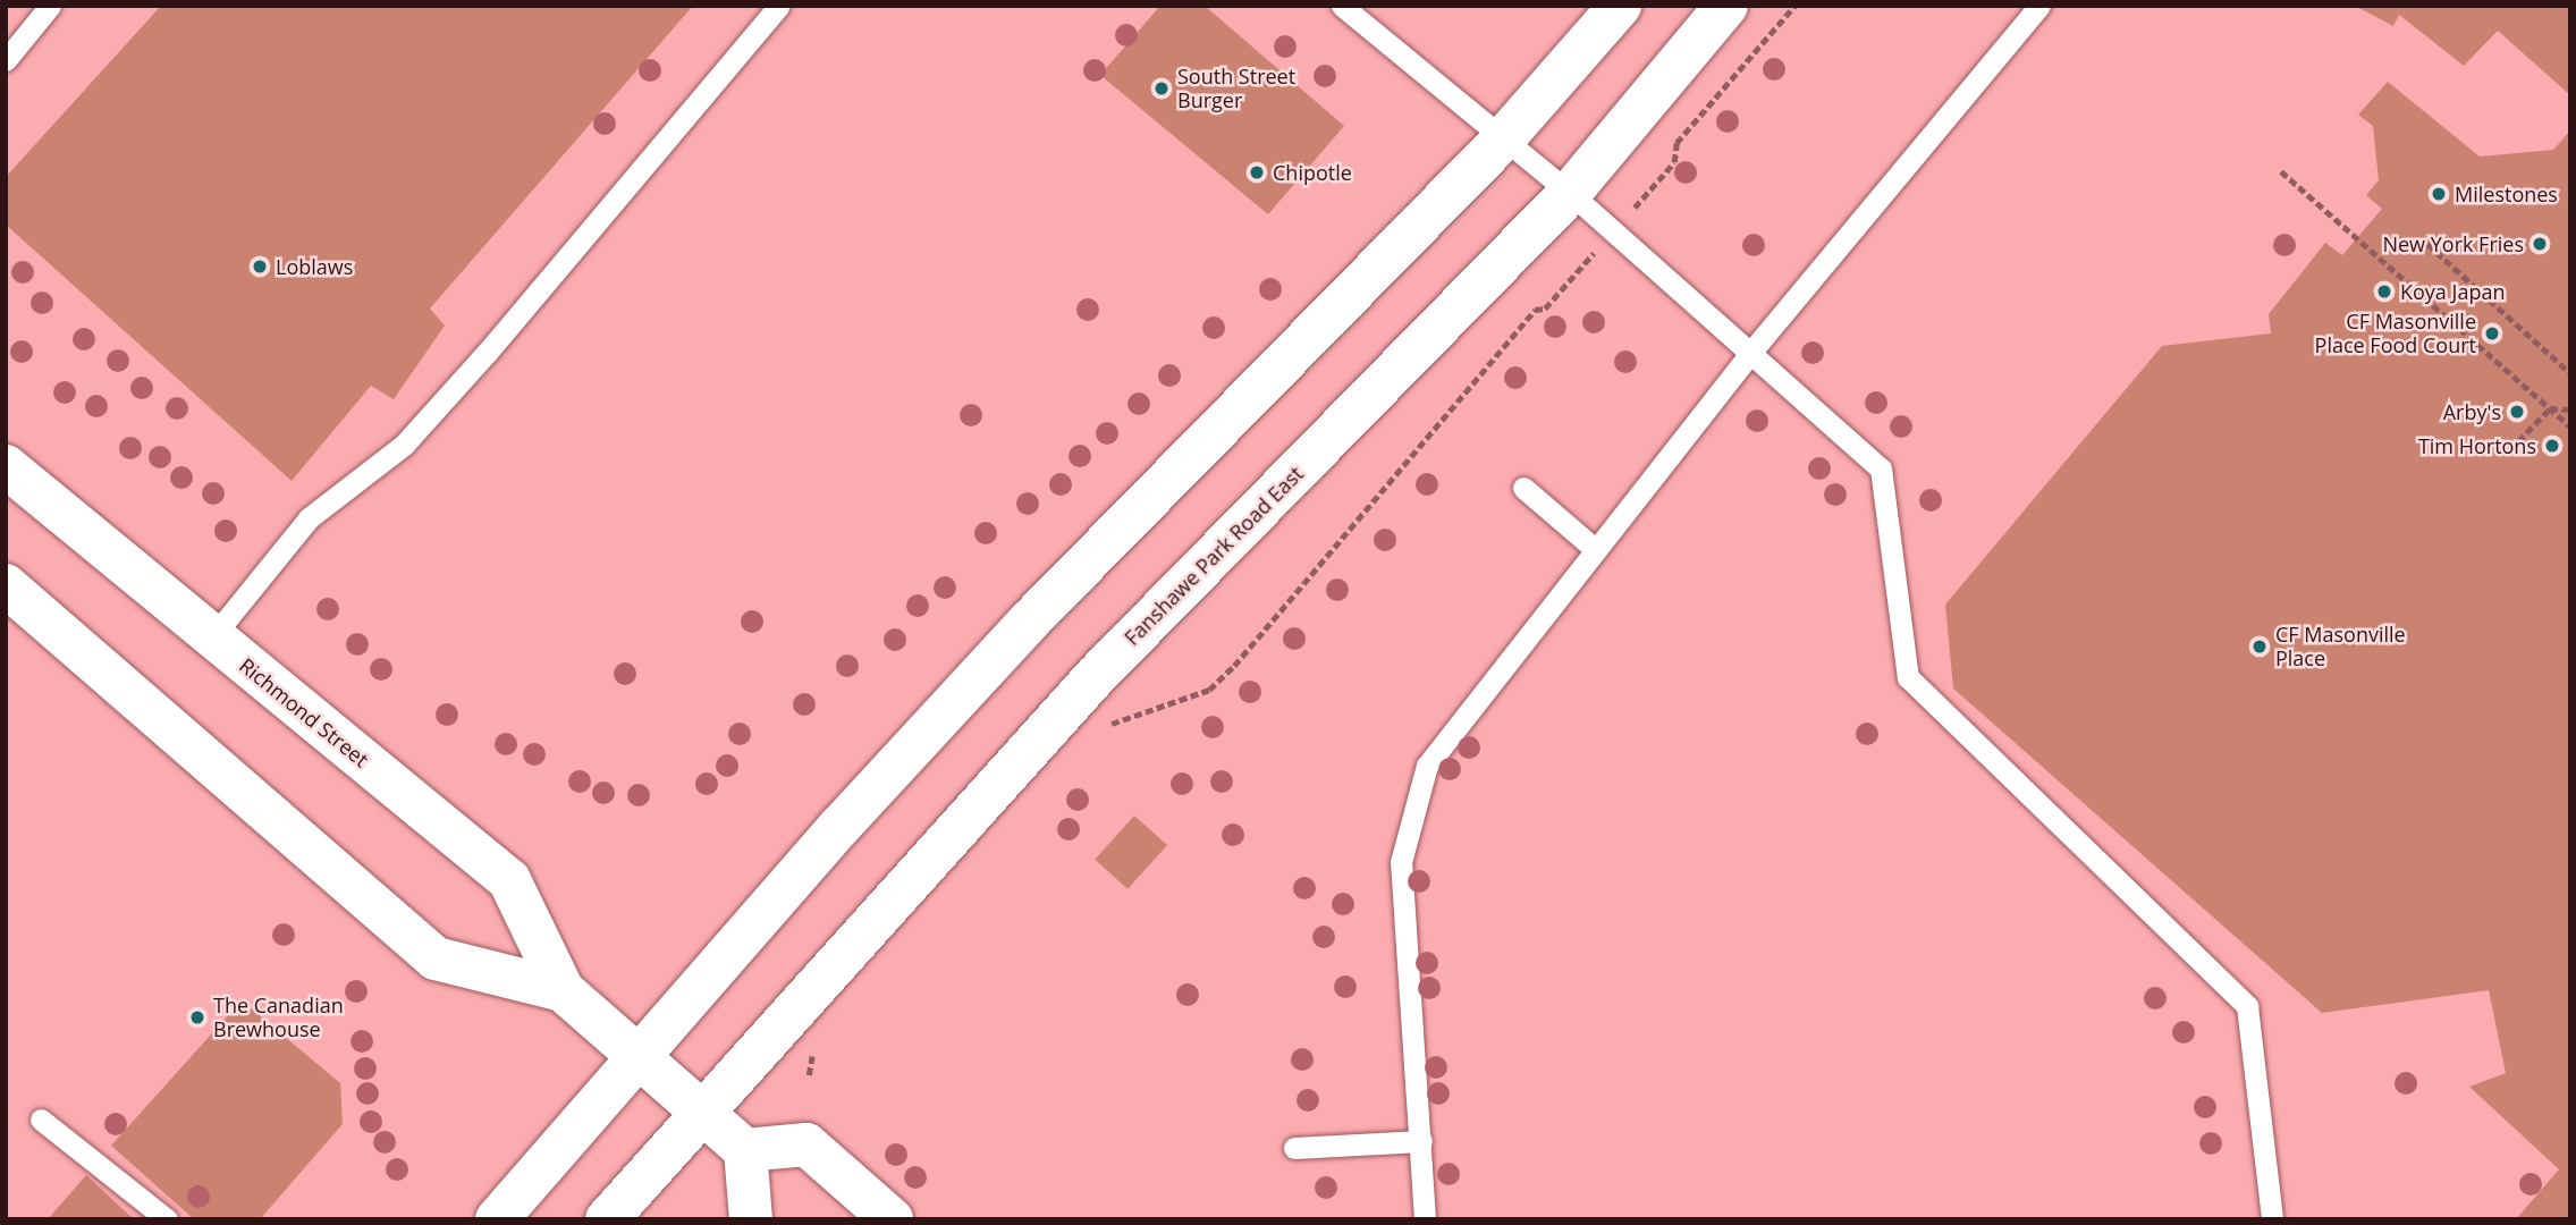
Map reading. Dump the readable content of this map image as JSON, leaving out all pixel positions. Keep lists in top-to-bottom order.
{
  "streets": {
    "main road": ["Fanshawe Park Road East", "Richmond Street"]
  },
  "crossings": [
    ["Fanshawe Park Road East", "Richmond Street"]
  ],
  "places": [
    "South Street Burger",
    "Chipotle",
    "Milestones",
    "New York Fries",
    "Loblaws",
    "Koya Japan",
    "CF Masonville Place Food Court",
    "Arby's",
    "Tim Hortons",
    "CF Masonville Place",
    "The Canadian Brewhouse"
  ]
}
